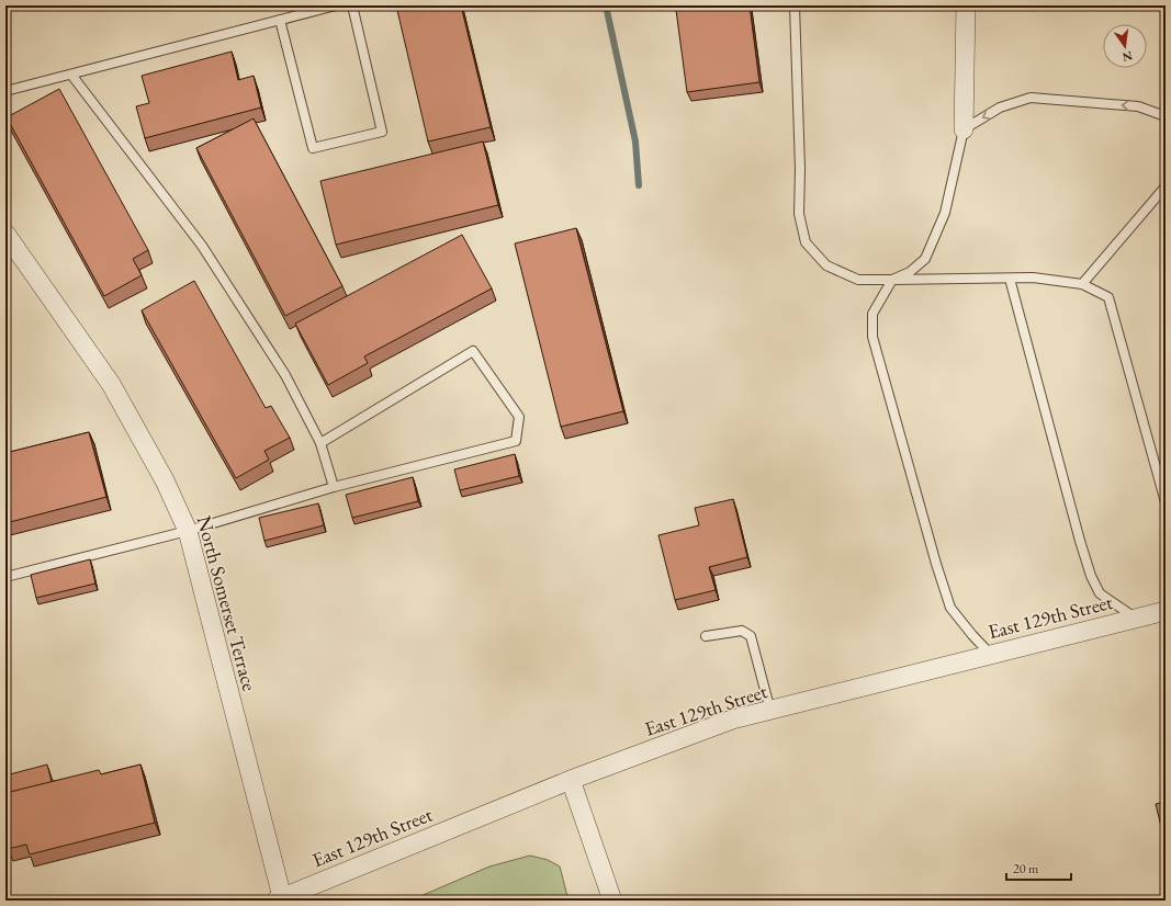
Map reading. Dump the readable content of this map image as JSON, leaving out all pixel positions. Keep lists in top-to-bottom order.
{
  "streets": {
    "street": ["North Somerset Terrace", "East 129th Street"]
  },
  "crossings": [
    ["North Somerset Terrace", "East 129th Street"]
  ],
  "scale_bar": "20 m",
  "north": "bottom"
}
